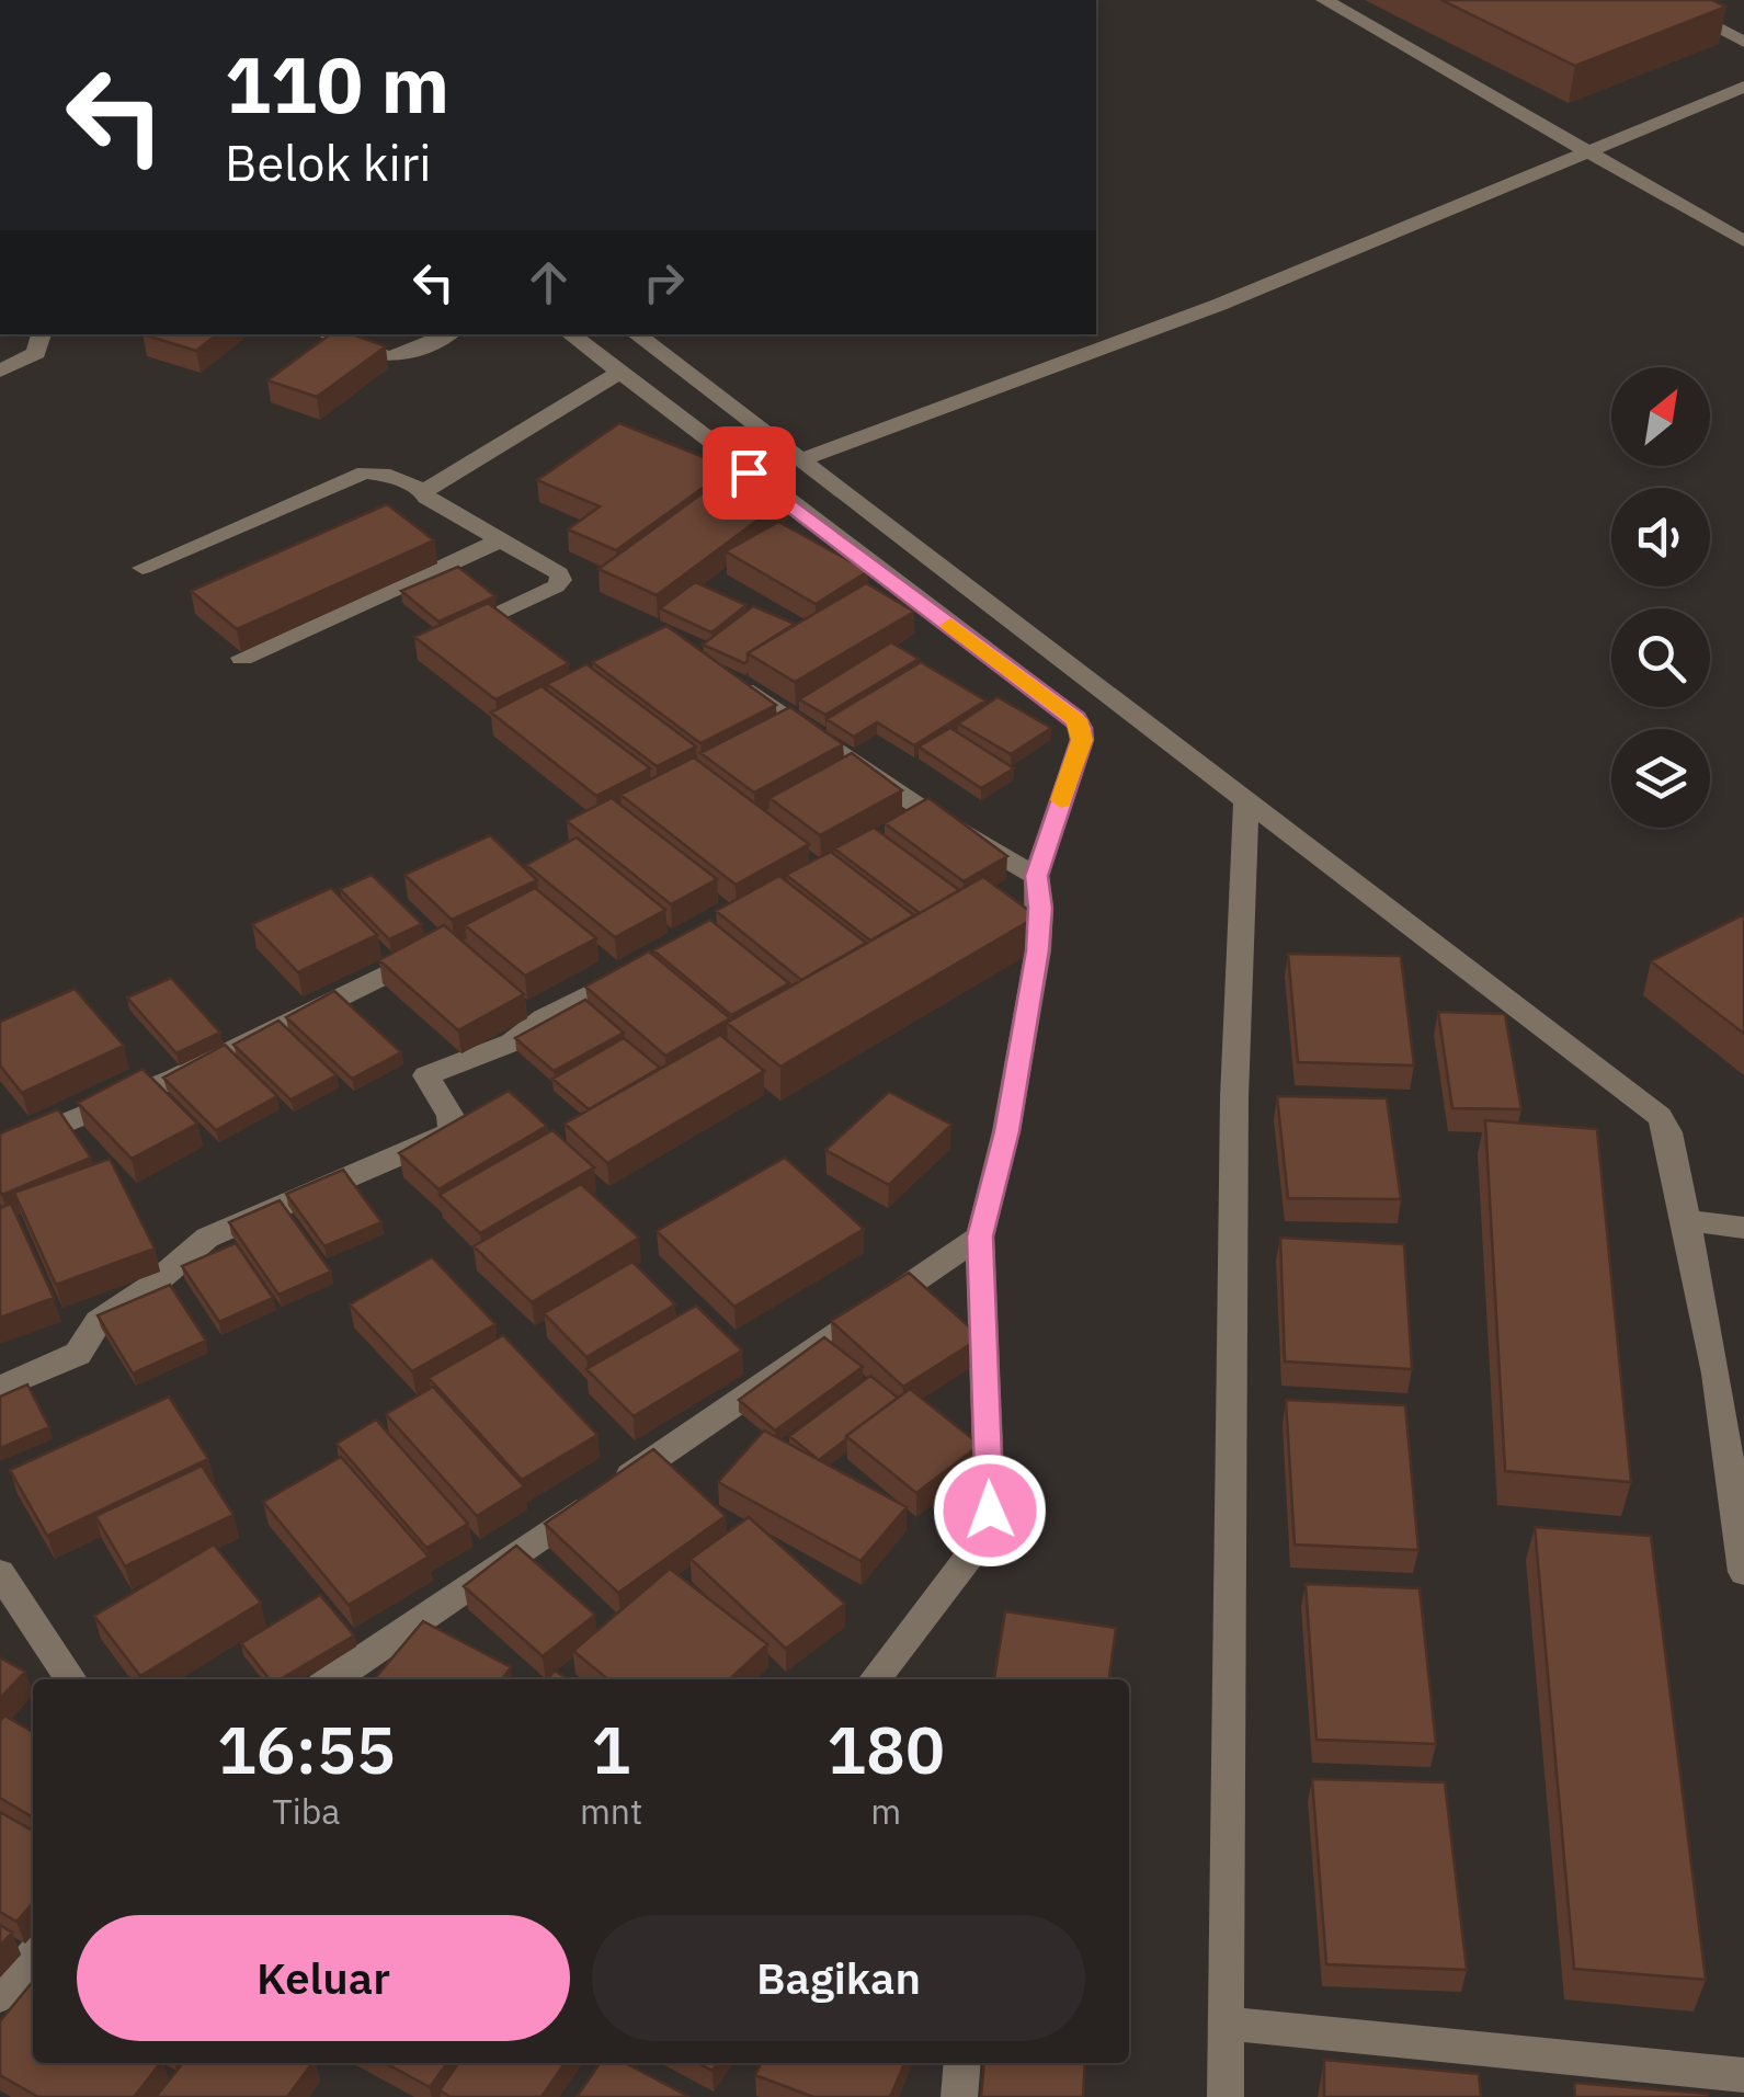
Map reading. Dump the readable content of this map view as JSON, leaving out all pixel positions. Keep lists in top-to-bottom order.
{
  "north": "top right",
  "page": {
    "turn": ["110 m", "Belok kiri"],
    "eta": [
      "16:55",
      "Tiba",
      "1",
      "mnt",
      "180",
      "m"
    ],
    "buttons": ["Keluar", "Bagikan"]
  }
}
